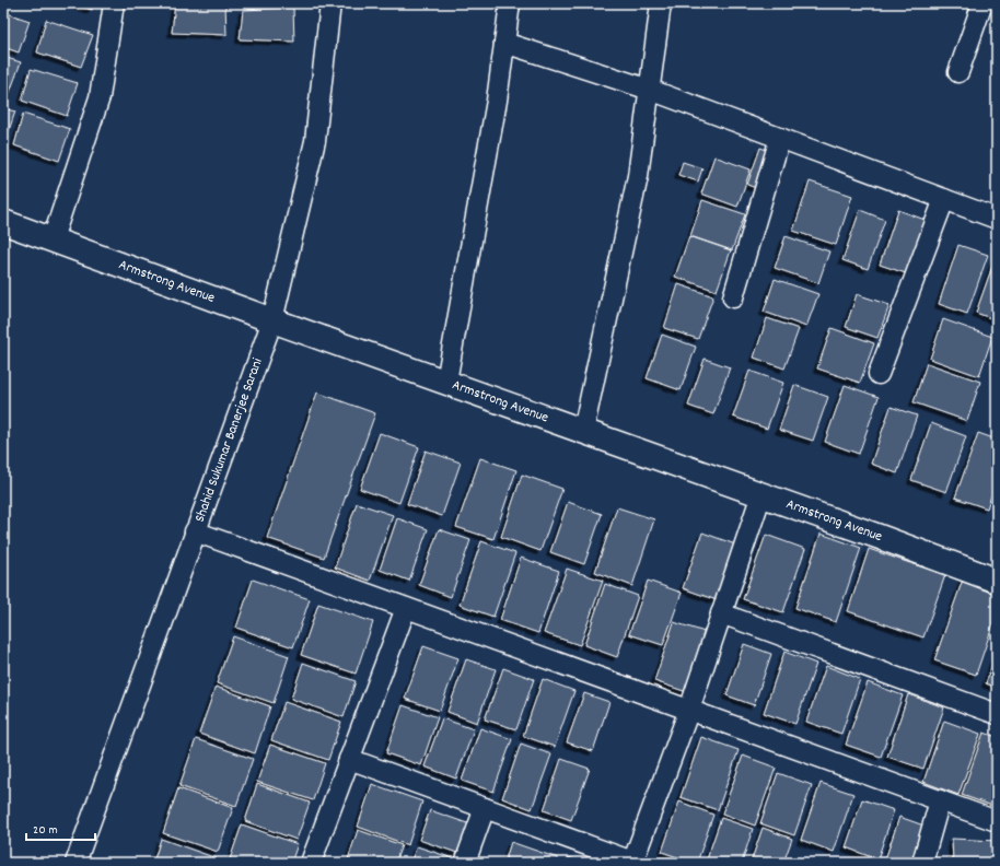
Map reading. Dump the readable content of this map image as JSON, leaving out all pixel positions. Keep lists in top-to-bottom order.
{
  "streets": {
    "street": ["Armstrong Avenue", "Shahid Sukumar Banerjee Sarani"]
  },
  "crossings": [
    ["Armstrong Avenue", "Shahid Sukumar Banerjee Sarani"]
  ],
  "scale_bar": "20 m"
}
